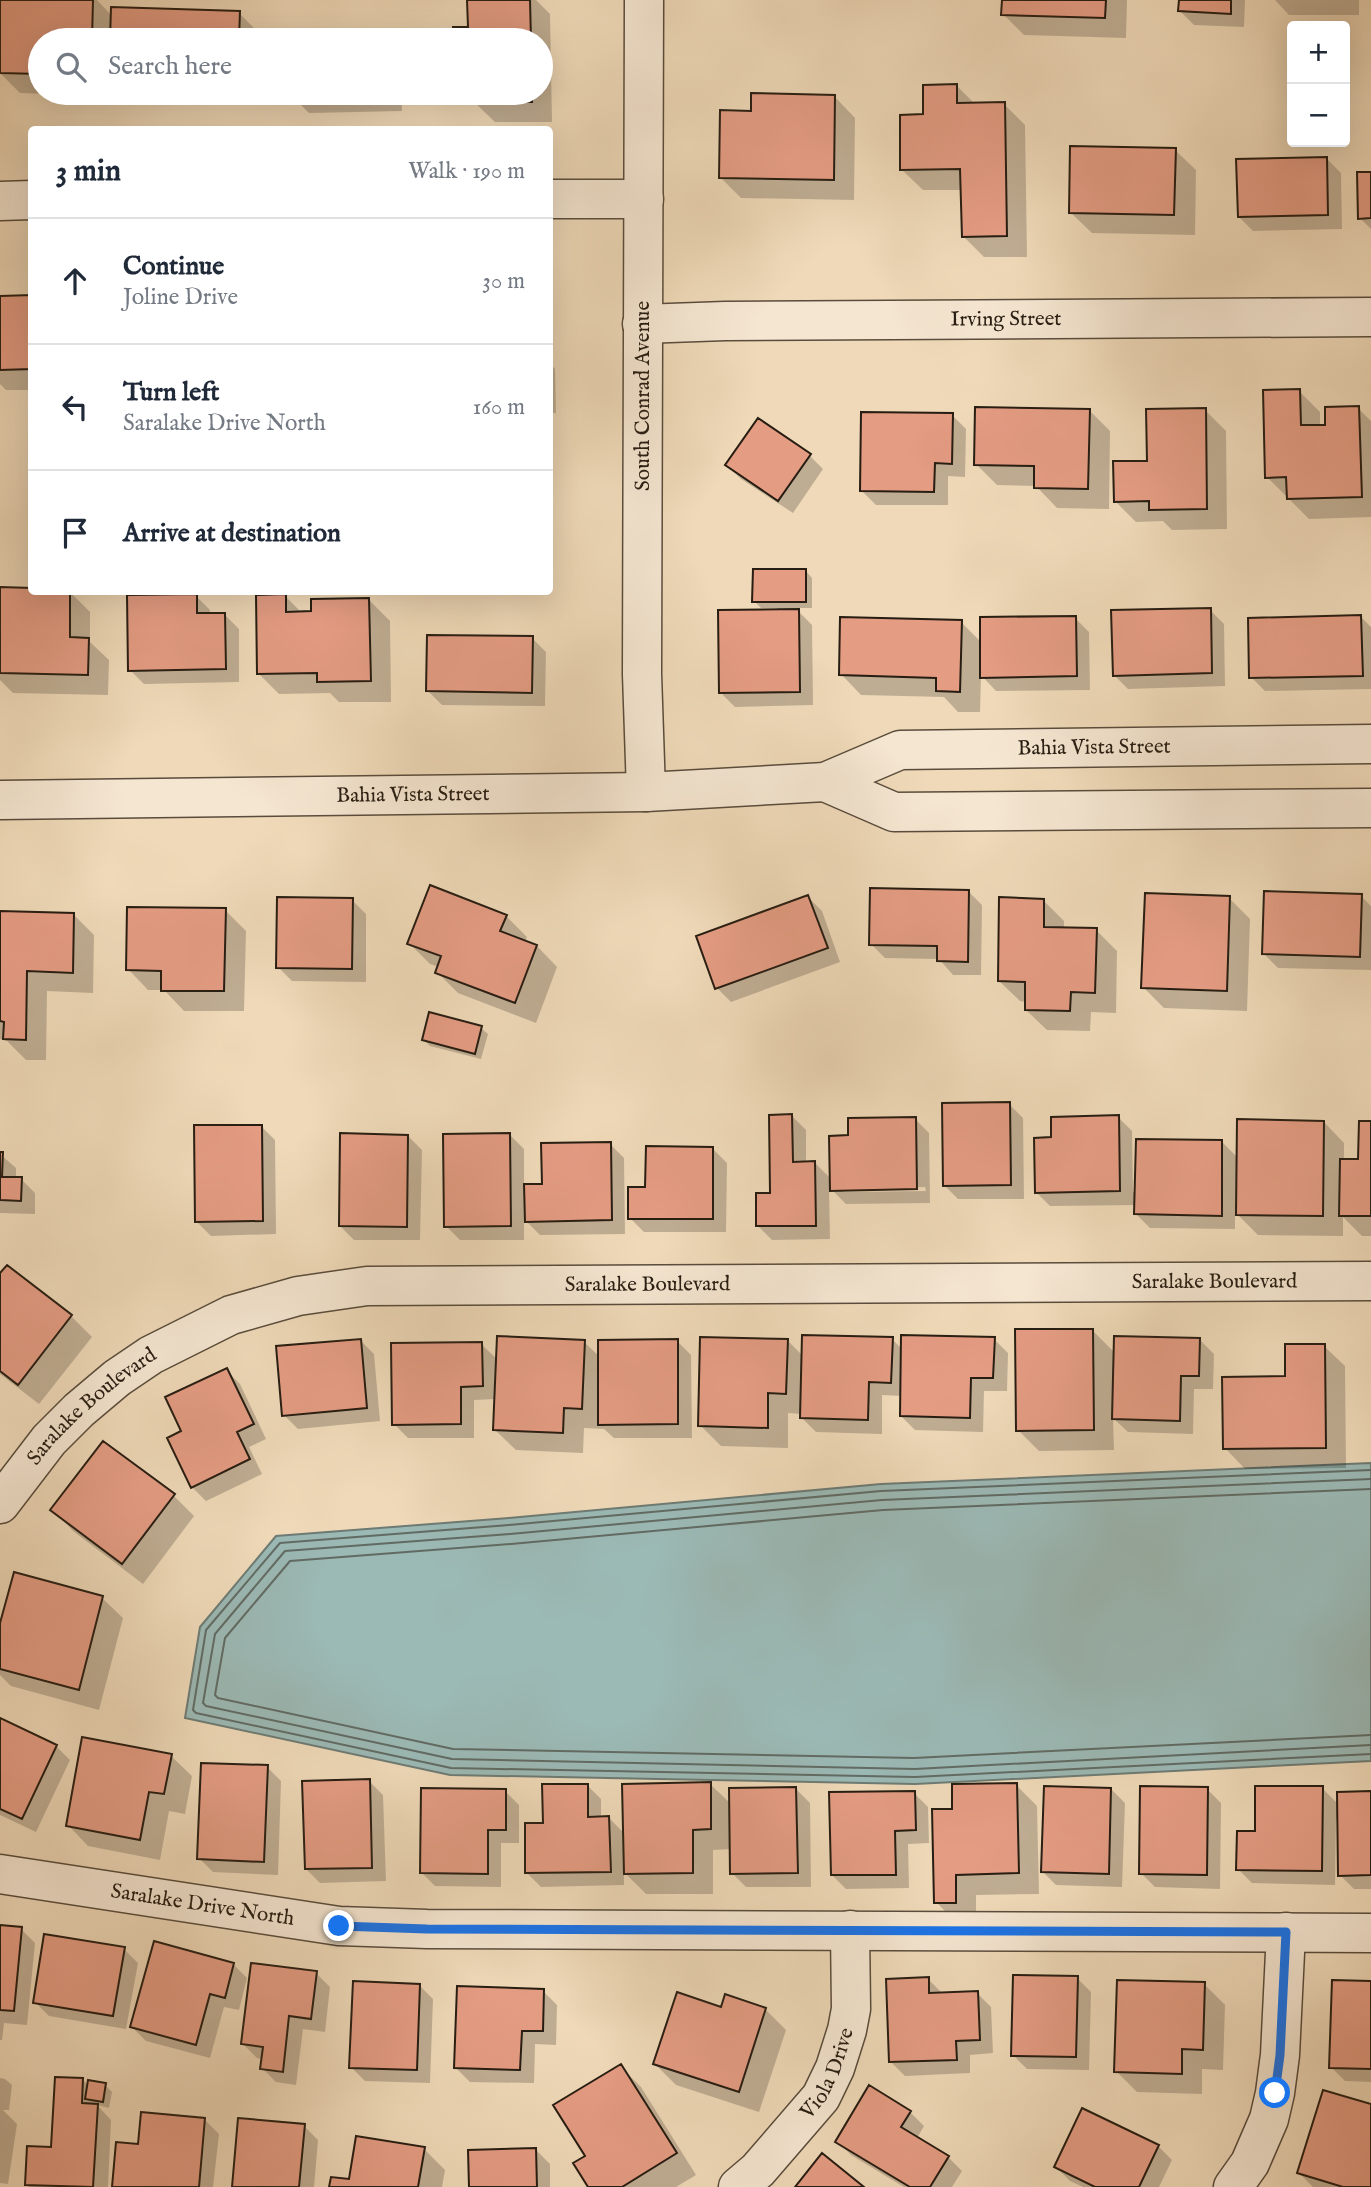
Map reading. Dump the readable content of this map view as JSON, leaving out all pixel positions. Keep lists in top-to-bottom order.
{
  "streets": {
    "street": [
      "Irving Street",
      "South Conrad Avenue",
      "Bahia Vista Street",
      "Saralake Boulevard",
      "Saralake Drive North",
      "Viola Drive"
    ]
  },
  "crossings": [
    ["Irving Street", "South Conrad Avenue"],
    ["South Conrad Avenue", "Bahia Vista Street"],
    ["Saralake Drive North", "Viola Drive"]
  ],
  "page": {
    "map_buttons": ["+", "−"],
    "search": "Search here",
    "heading": ["3 min", "Walk · 190 m"],
    "list": [
      ["Continue", "Joline Drive", "30 m"],
      ["Turn left", "Saralake Drive North", "160 m"],
      "Arrive at destination"
    ]
  }
}
